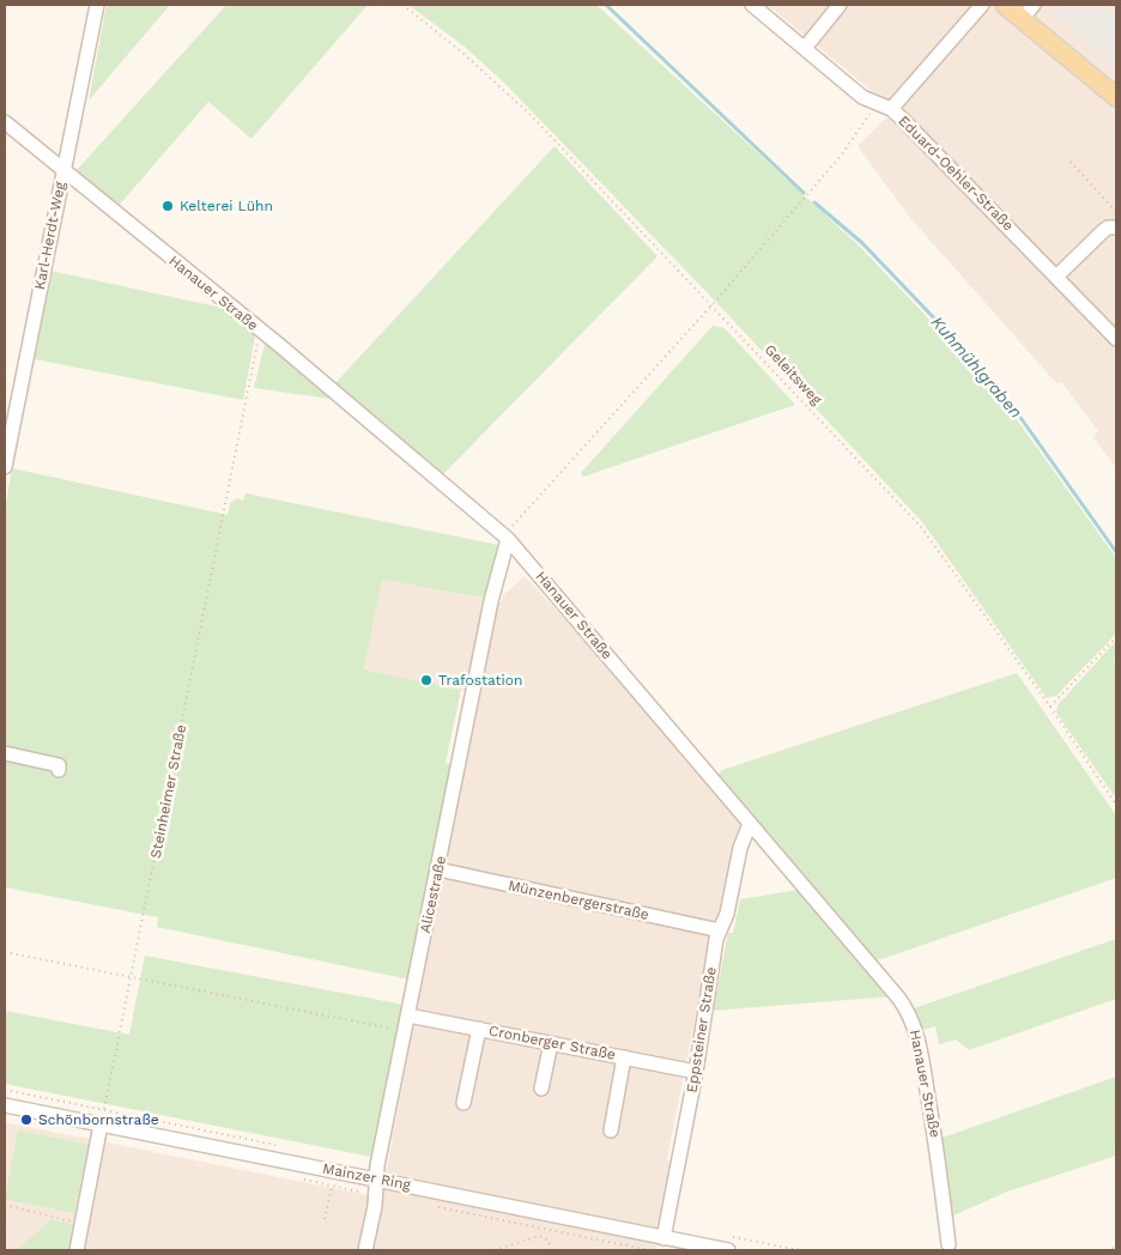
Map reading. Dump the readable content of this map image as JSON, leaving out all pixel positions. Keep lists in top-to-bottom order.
{
  "streets": {
    "street": [
      "Eduard-Oehler-Straße",
      "Karl-Herdt-Weg",
      "Hanauer Straße",
      "Alicestraße",
      "Münzenbergerstraße",
      "Eppsteiner Straße",
      "Cronberger Straße",
      "Mainzer Ring"
    ],
    "path": ["Geleitsweg", "Steinheimer Straße"]
  },
  "crossings": [
    ["Karl-Herdt-Weg", "Hanauer Straße"],
    ["Hanauer Straße", "Steinheimer Straße"],
    ["Hanauer Straße", "Alicestraße"],
    ["Hanauer Straße", "Eppsteiner Straße"],
    ["Steinheimer Straße", "Mainzer Ring"],
    ["Alicestraße", "Münzenbergerstraße"],
    ["Alicestraße", "Cronberger Straße"],
    ["Alicestraße", "Mainzer Ring"],
    ["Münzenbergerstraße", "Eppsteiner Straße"],
    ["Eppsteiner Straße", "Cronberger Straße"],
    ["Eppsteiner Straße", "Mainzer Ring"]
  ],
  "water": ["Kuhmühlgraben"],
  "places": ["Kelterei Lühn", "Trafostation", "Schönbornstraße"]
}
